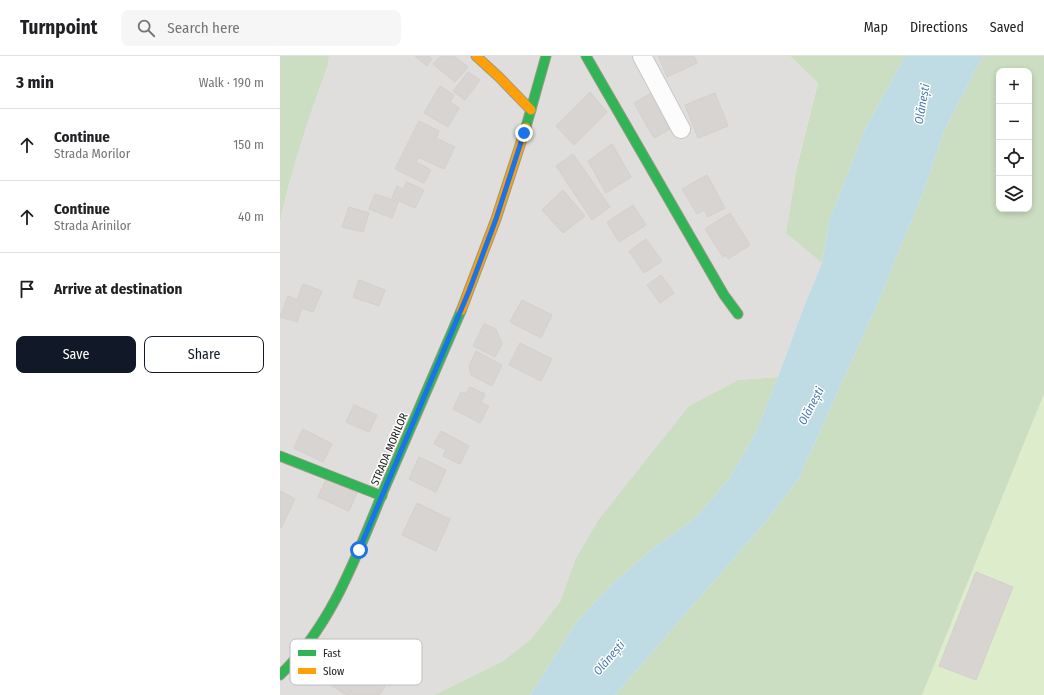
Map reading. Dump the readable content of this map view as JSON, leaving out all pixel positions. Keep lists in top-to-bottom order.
{
  "streets": {
    "street": ["STRADA MORILOR"]
  },
  "water": ["Olănești"],
  "legend": ["Fast", "Slow"],
  "page": {
    "header": "Turnpoint",
    "search": "Search here",
    "nav": ["Map", "Directions", "Saved"],
    "heading": ["3 min", "Walk · 190 m"],
    "map_buttons": ["+", "−"],
    "list": [
      ["Continue", "Strada Morilor", "150 m"],
      ["Continue", "Strada Arinilor", "40 m"],
      "Arrive at destination"
    ],
    "buttons": ["Save", "Share"]
  }
}
